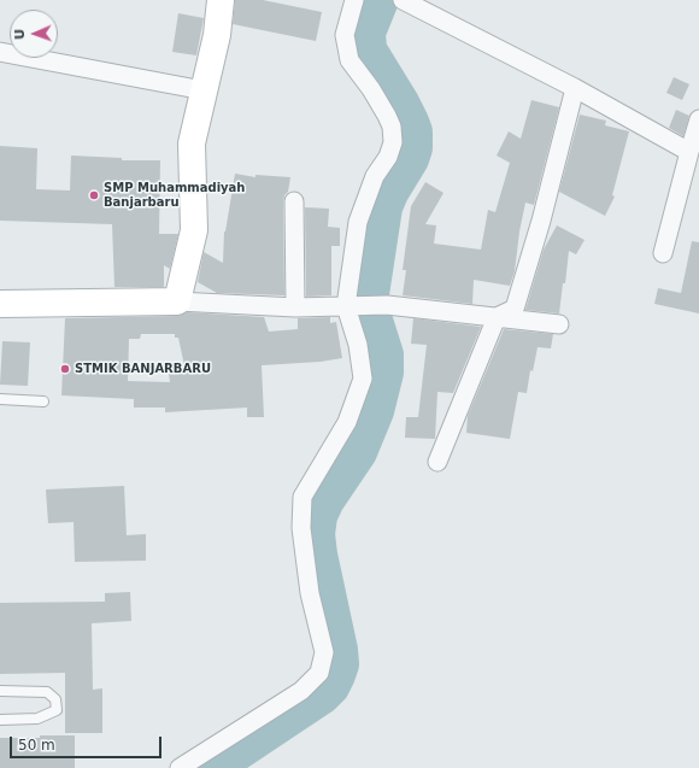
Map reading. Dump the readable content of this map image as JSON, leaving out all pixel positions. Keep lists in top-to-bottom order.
{
  "places": ["SMP Muhammadiyah Banjarbaru", "STMIK BANJARBARU"],
  "scale_bar": "50 m",
  "north": "left"
}
